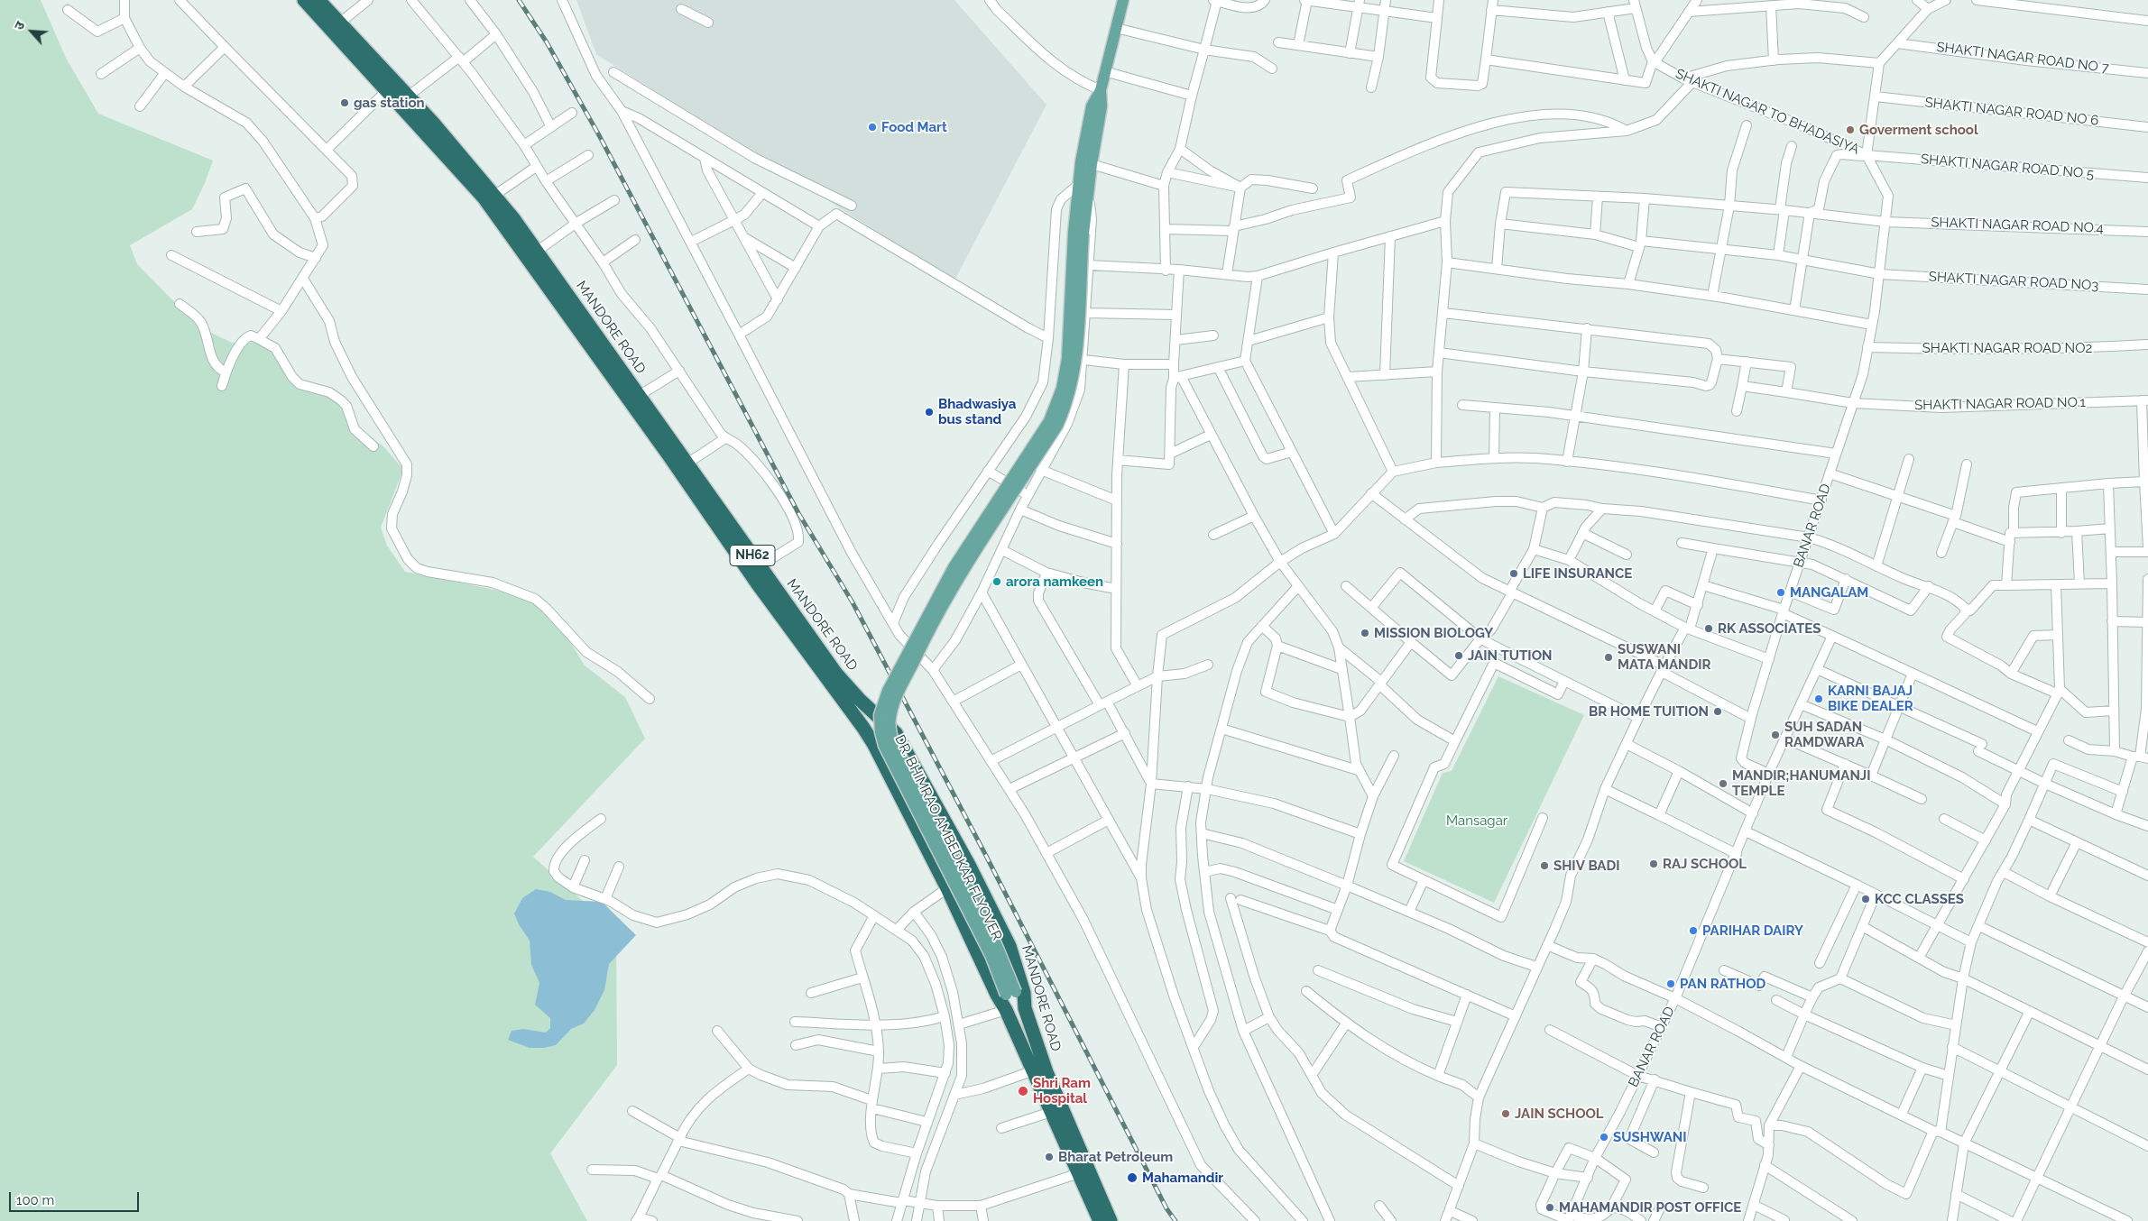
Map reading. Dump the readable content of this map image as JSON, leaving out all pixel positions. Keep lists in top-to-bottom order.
{
  "streets": {
    "highway": ["MANDORE ROAD", "NH62"],
    "main road": ["DR. BHIMRAO AMBEDKAR FLYOVER"],
    "street": [
      "SHAKTI NAGAR ROAD NO 7",
      "SHAKTI NAGAR TO BHADASIYA",
      "SHAKTI NAGAR ROAD NO 6",
      "SHAKTI NAGAR ROAD NO 5",
      "SHAKTI NAGAR ROAD NO.4",
      "SHAKTI NAGAR ROAD NO3",
      "SHAKTI NAGAR ROAD NO2",
      "SHAKTI NAGAR ROAD NO.1",
      "BANAR ROAD"
    ]
  },
  "crossings": [
    ["SHAKTI NAGAR TO BHADASIYA", "SHAKTI NAGAR ROAD NO 5"],
    ["SHAKTI NAGAR TO BHADASIYA", "BANAR ROAD"],
    ["SHAKTI NAGAR ROAD NO 5", "SHAKTI NAGAR ROAD NO.4"],
    ["SHAKTI NAGAR ROAD NO 5", "BANAR ROAD"],
    ["SHAKTI NAGAR ROAD NO.4", "SHAKTI NAGAR ROAD NO3"],
    ["SHAKTI NAGAR ROAD NO.4", "BANAR ROAD"],
    ["SHAKTI NAGAR ROAD NO3", "BANAR ROAD"],
    ["MANDORE ROAD", "DR. BHIMRAO AMBEDKAR FLYOVER"],
    ["SHAKTI NAGAR ROAD NO2", "BANAR ROAD"],
    ["SHAKTI NAGAR ROAD NO.1", "BANAR ROAD"]
  ],
  "parks": ["Mansagar"],
  "places": [
    "gas station",
    "Food Mart",
    "Goverment school",
    "Bhadwasiya bus stand",
    "LIFE INSURANCE",
    "arora namkeen",
    "MANGALAM",
    "RK ASSOCIATES",
    "MISSION BIOLOGY",
    "JAIN TUTION",
    "SUSWANI MATA MANDIR",
    "KARNI BAJAJ BIKE DEALER",
    "BR HOME TUITION",
    "SUH SADAN RAMDWARA",
    "MANDIR;HANUMANJI TEMPLE",
    "RAJ SCHOOL",
    "SHIV BADI",
    "KCC CLASSES",
    "PARIHAR DAIRY",
    "PAN RATHOD",
    "Shri Ram Hospital",
    "JAIN SCHOOL",
    "SUSHWANI",
    "Bharat Petroleum",
    "Mahamandir",
    "MAHAMANDIR POST OFFICE"
  ],
  "scale_bar": "100 m",
  "north": "top left"
}
